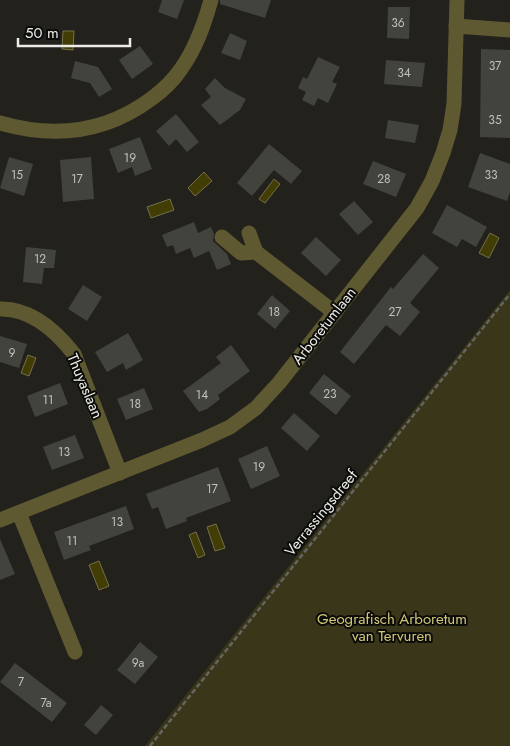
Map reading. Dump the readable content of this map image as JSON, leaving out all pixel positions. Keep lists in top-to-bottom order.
{
  "streets": {
    "street": ["Arboretumlaan", "Thuyaslaan"],
    "path": ["Verrassingsdreef"]
  },
  "crossings": [
    ["Arboretumlaan", "Thuyaslaan"]
  ],
  "parks": ["Geografisch Arboretum van Tervuren"],
  "house_numbers": [
    "36",
    "37",
    "34",
    "35",
    "19",
    "15",
    "33",
    "17",
    "28",
    "12",
    "18",
    "27",
    "9",
    "23",
    "14",
    "11",
    "18",
    "13",
    "19",
    "17",
    "13",
    "11",
    "9a",
    "7",
    "7a"
  ],
  "scale_bar": "50 m"
}
